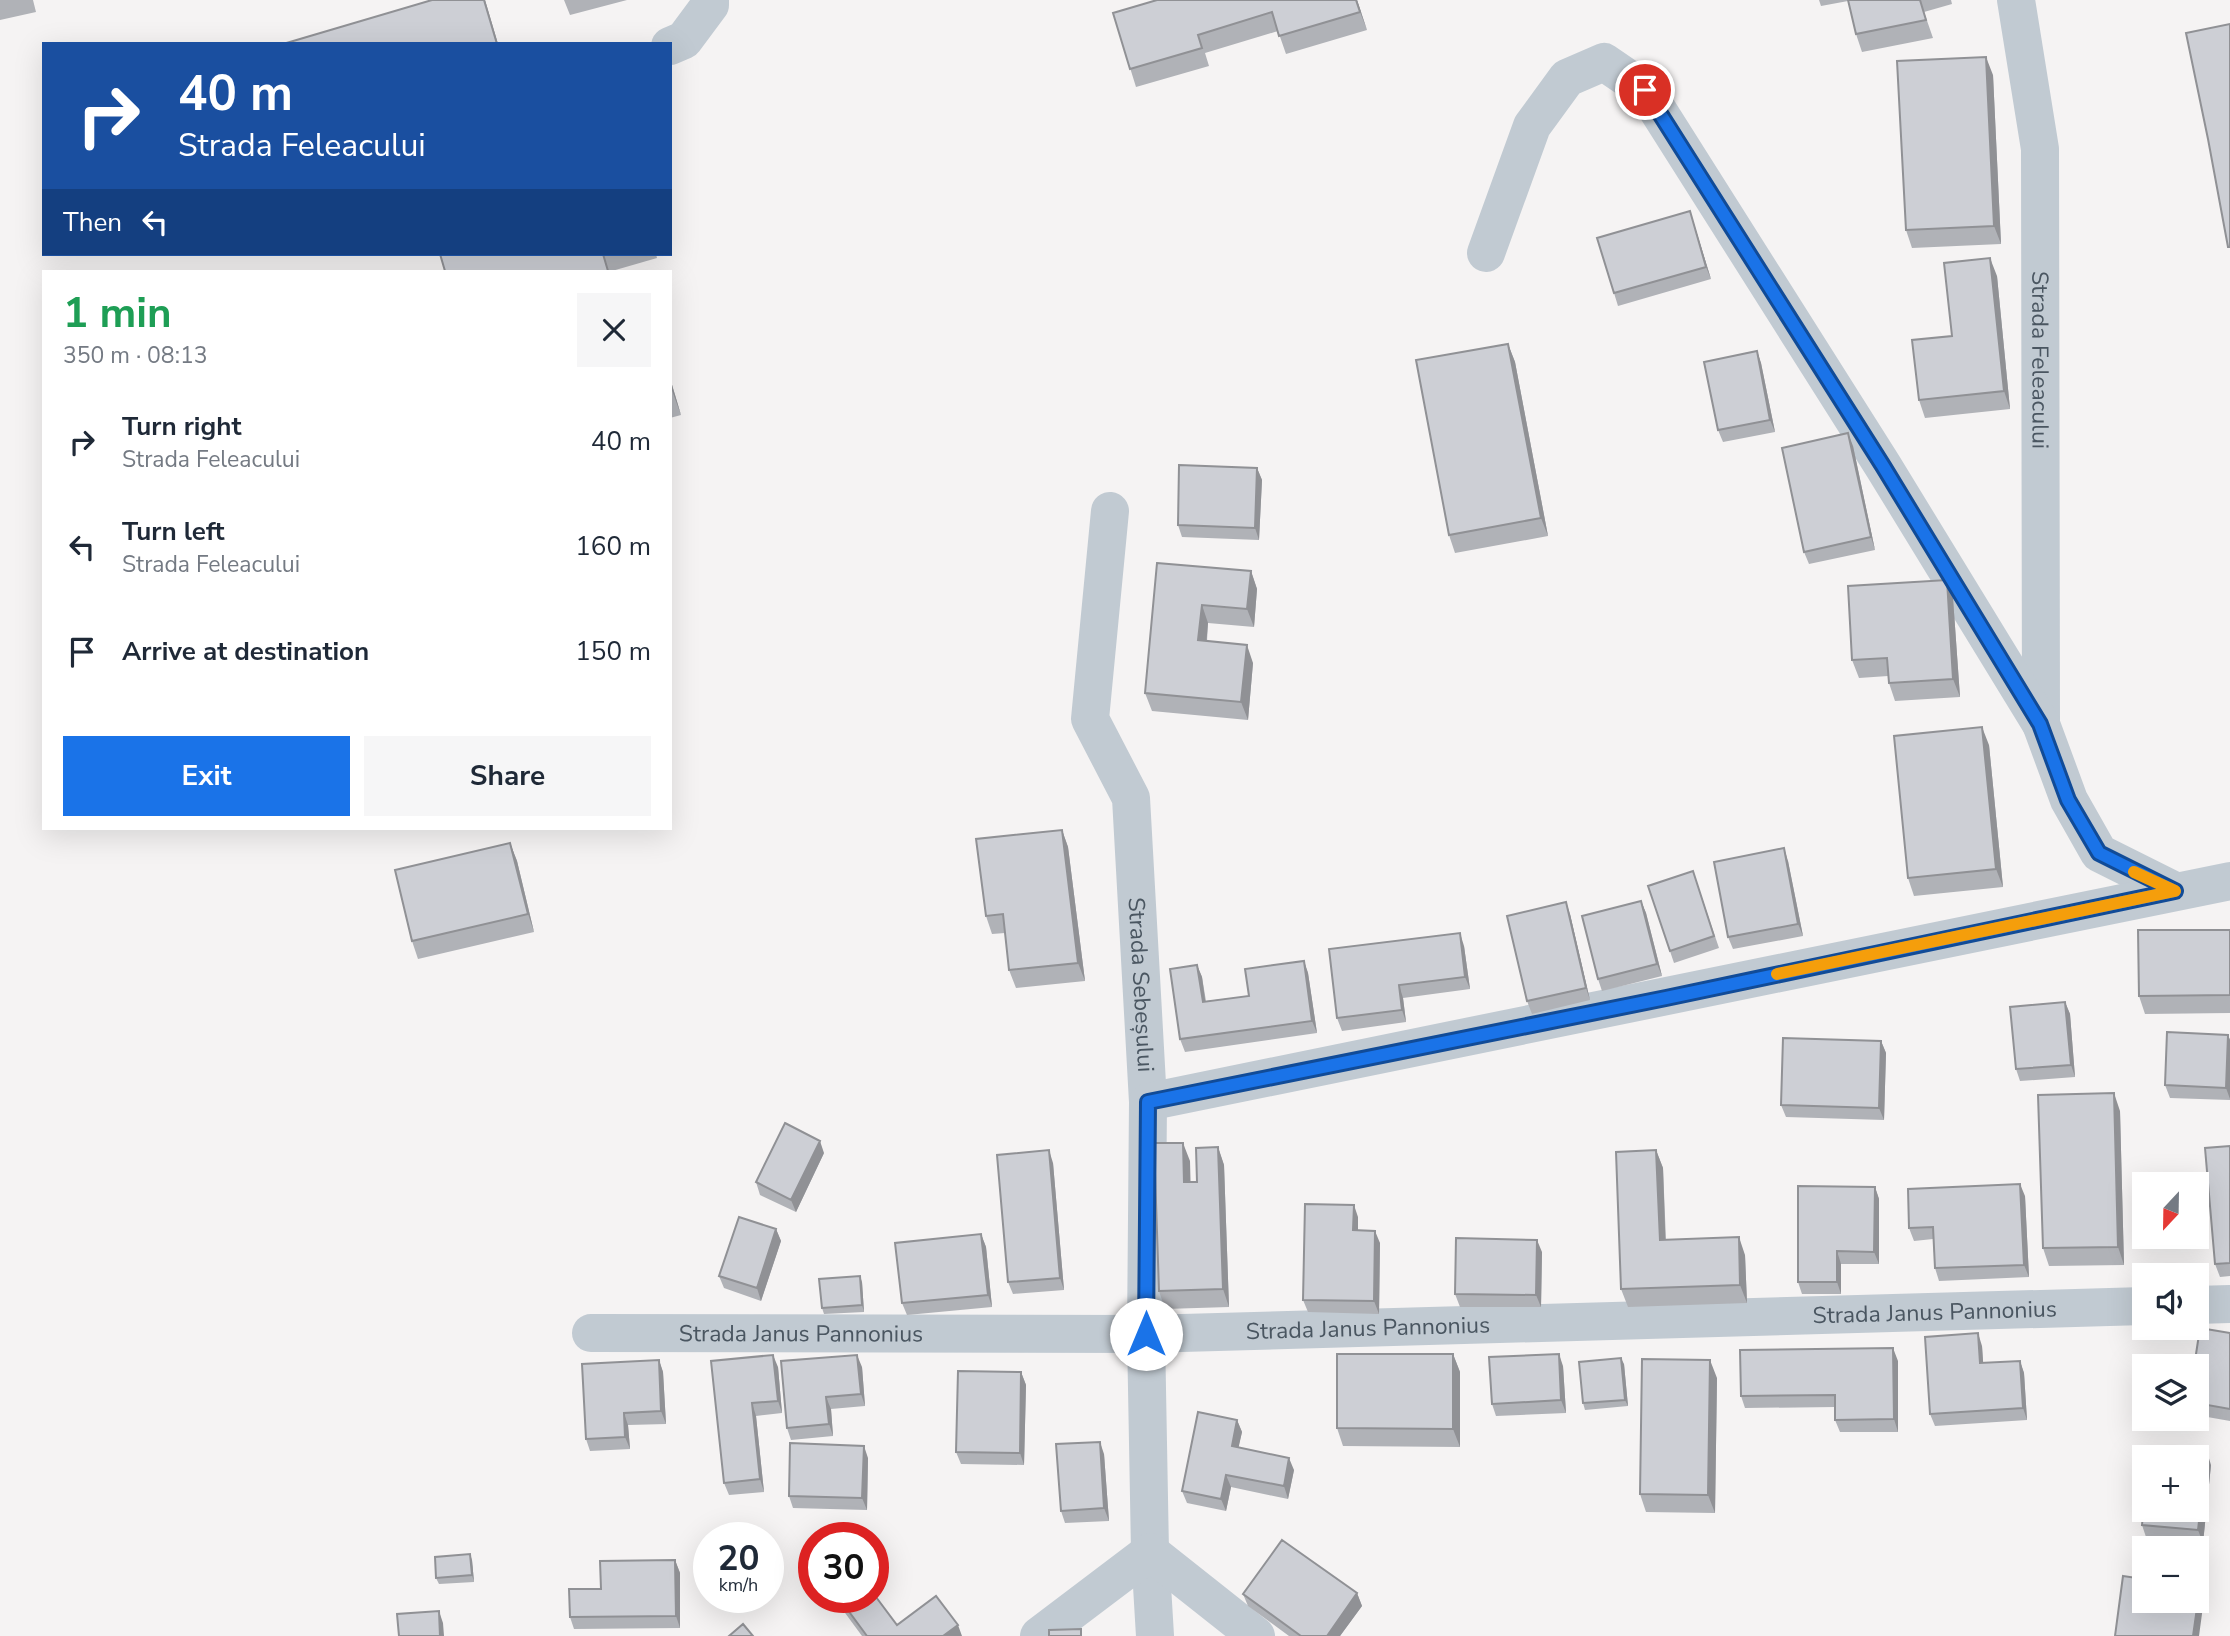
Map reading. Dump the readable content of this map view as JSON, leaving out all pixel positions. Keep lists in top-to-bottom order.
{
  "streets": {
    "street": ["Strada Feleacului", "Strada Sebeșului", "Strada Janus Pannonius"]
  },
  "crossings": [
    ["Strada Sebeșului", "Strada Janus Pannonius"]
  ],
  "north": "bottom",
  "page": {
    "turn": ["40 m", "Strada Feleacului"],
    "then": "Then",
    "heading": ["1 min", "350 m · 08:13"],
    "list": [
      {
        "name": "Turn right",
        "note": "Strada Feleacului",
        "value": "40 m"
      },
      {
        "name": "Turn left",
        "note": "Strada Feleacului",
        "value": "160 m"
      },
      {
        "name": "Arrive at destination",
        "value": "150 m"
      }
    ],
    "buttons": ["Exit", "Share"],
    "map_buttons": ["+", "−"],
    "speed": "20 km/h",
    "limit": "30"
  }
}
